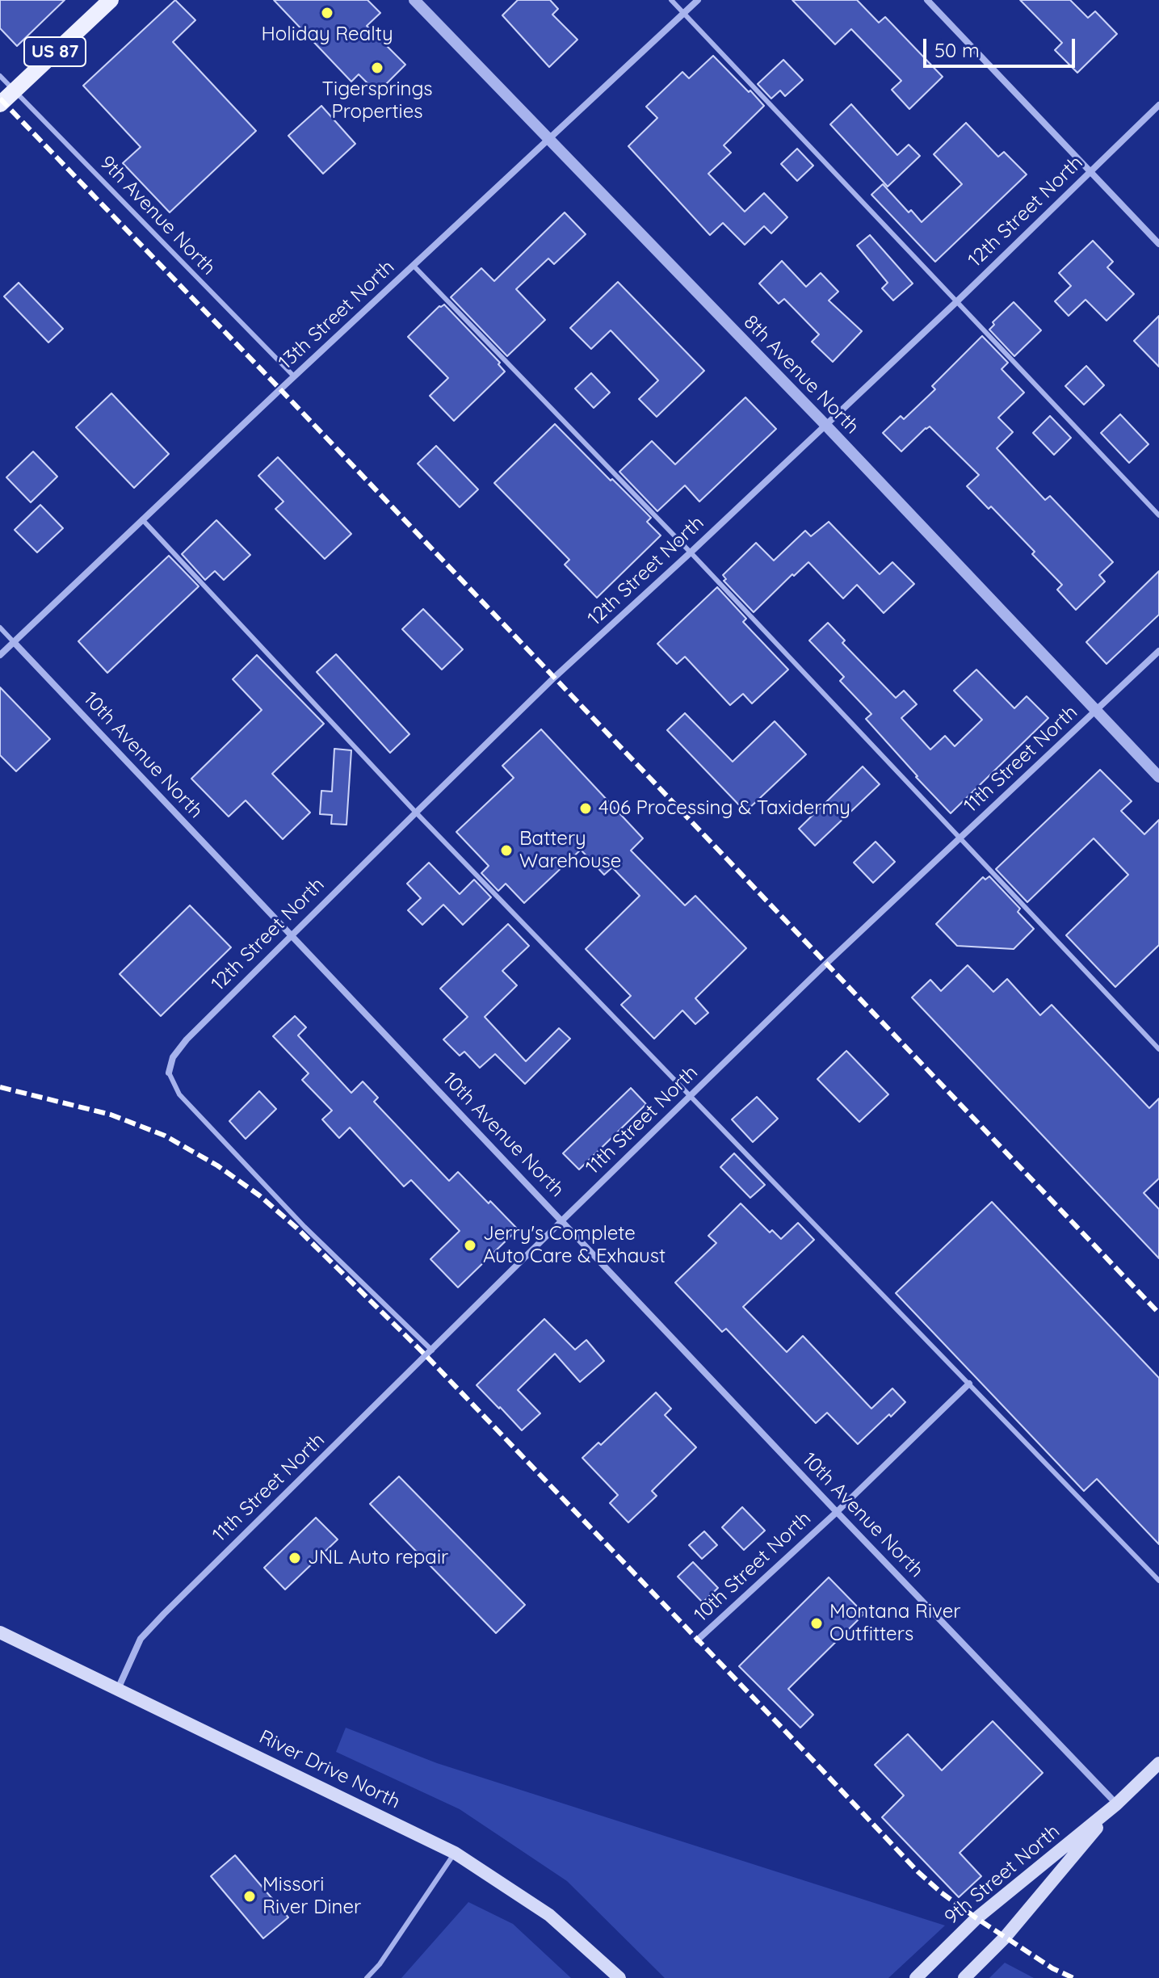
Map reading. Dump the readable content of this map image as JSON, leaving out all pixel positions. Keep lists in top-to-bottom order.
{
  "streets": {
    "main road": ["US 87", "River Drive North", "9th Street North"],
    "street": [
      "12th Street North",
      "13th Street North",
      "8th Avenue North",
      "10th Avenue North",
      "11th Street North",
      "10th Street North"
    ],
    "lane": ["9th Avenue North"]
  },
  "crossings": [
    ["US 87", "9th Avenue North"],
    ["12th Street North", "8th Avenue North"],
    ["12th Street North", "10th Avenue North"],
    ["9th Avenue North", "13th Street North"],
    ["13th Street North", "8th Avenue North"],
    ["13th Street North", "10th Avenue North"],
    ["8th Avenue North", "11th Street North"],
    ["10th Avenue North", "11th Street North"],
    ["10th Avenue North", "10th Street North"],
    ["10th Avenue North", "9th Street North"],
    ["11th Street North", "River Drive North"]
  ],
  "places": [
    "Holiday Realty",
    "Tigersprings Properties",
    "406 Processing & Taxidermy",
    "Battery Warehouse",
    "Jerry's Complete Auto Care & Exhaust",
    "JNL Auto repair",
    "Montana River Outfitters",
    "Missori River Diner"
  ],
  "scale_bar": "50 m"
}
